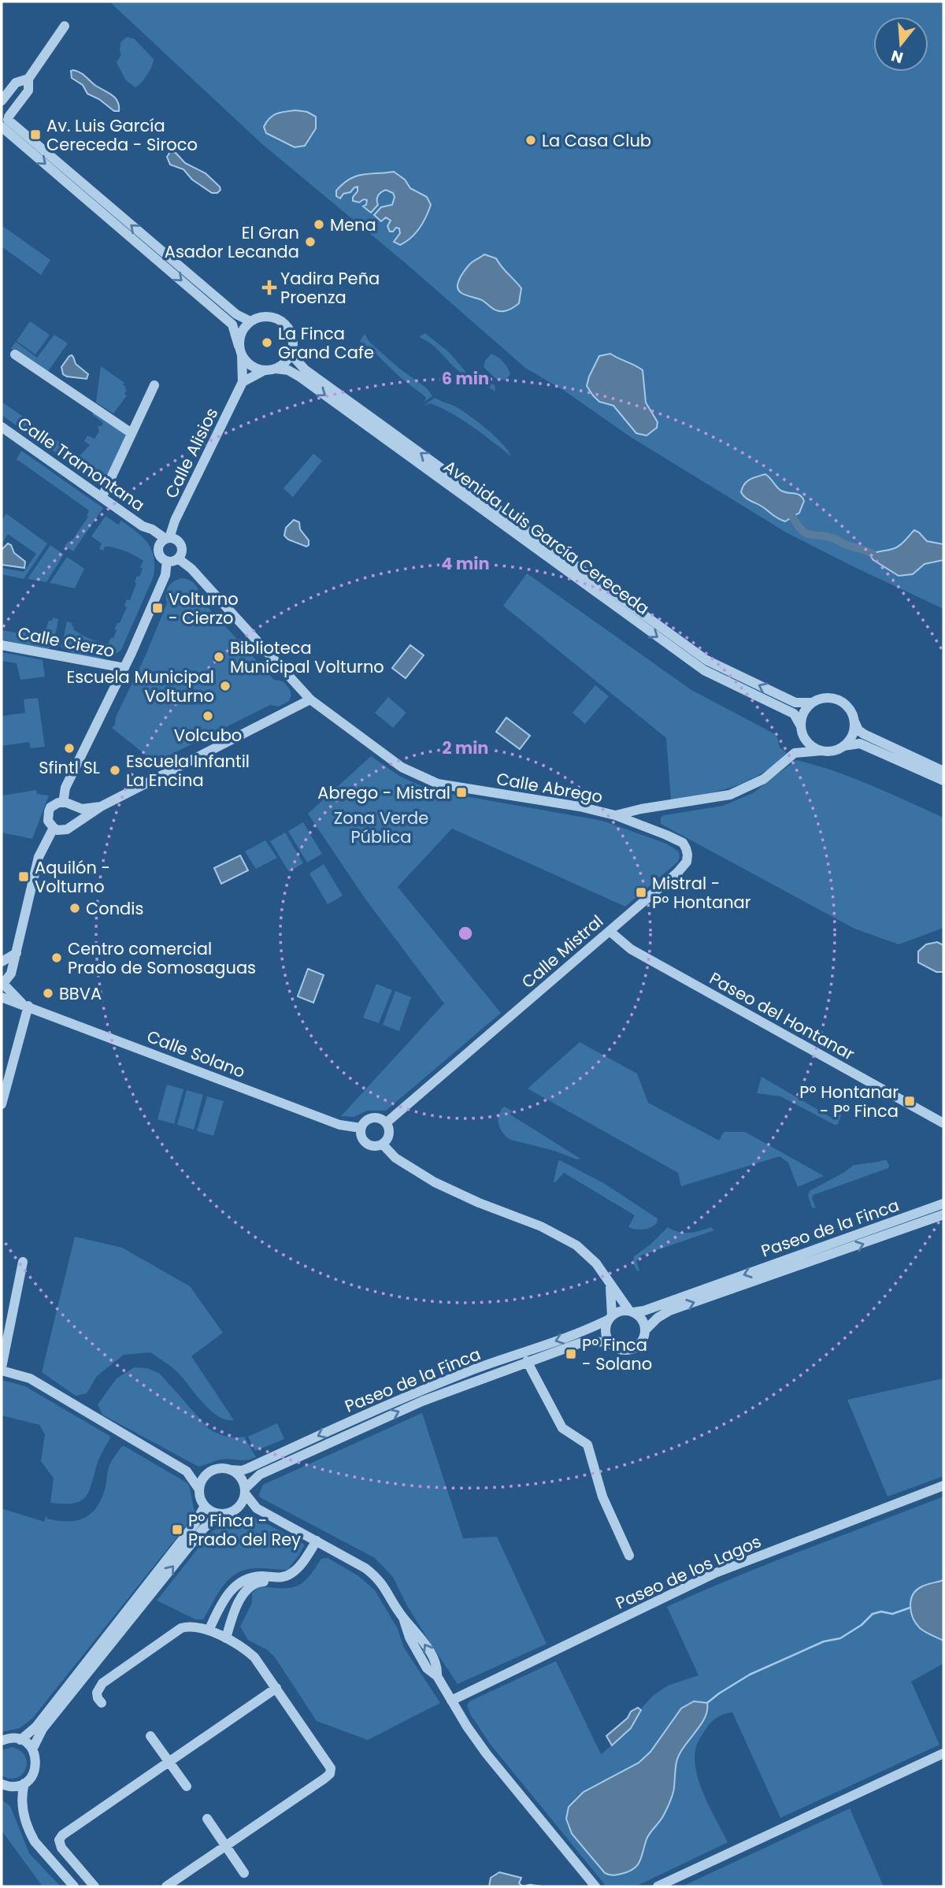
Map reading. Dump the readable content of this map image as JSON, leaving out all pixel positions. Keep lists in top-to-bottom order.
{
  "streets": {
    "street": [
      "Calle Alisios",
      "Calle Tramontana",
      "Avenida Luis García Cereceda",
      "Calle Cierzo",
      "Calle Abrego",
      "Calle Mistral",
      "Paseo del Hontanar",
      "Calle Solano",
      "Paseo de la Finca",
      "Paseo de los Lagos"
    ]
  },
  "crossings": [
    ["Calle Alisios", "Calle Tramontana"],
    ["Calle Alisios", "Avenida Luis García Cereceda"],
    ["Calle Alisios", "Calle Abrego"],
    ["Calle Tramontana", "Calle Abrego"],
    ["Calle Abrego", "Calle Mistral"],
    ["Calle Mistral", "Paseo del Hontanar"],
    ["Calle Mistral", "Calle Solano"]
  ],
  "parks": ["Zona Verde Pública"],
  "places": {
    "transit": [
      "Av. Luis García Cereceda - Siroco",
      "Volturno - Cierzo",
      "Abrego - Mistral",
      "Aquilón - Volturno",
      "Mistral - Pº Hontanar",
      "Pº Hontanar - Pº Finca",
      "Pº Finca - Solano",
      "Pº Finca - Prado del Rey"
    ],
    "other": [
      "La Casa Club",
      "Mena",
      "El Gran Asador Lecanda",
      "La Finca Grand Cafe",
      "Biblioteca Municipal Volturno",
      "Escuela Municipal Volturno",
      "Volcubo",
      "Sfintl SL",
      "Escuela Infantil La Encina",
      "Condis",
      "Centro comercial Prado de Somosaguas",
      "BBVA"
    ],
    "health": ["Yadira Peña Proenza"]
  },
  "north": "bottom",
  "rings": ["6 min", "4 min", "2 min"]
}
